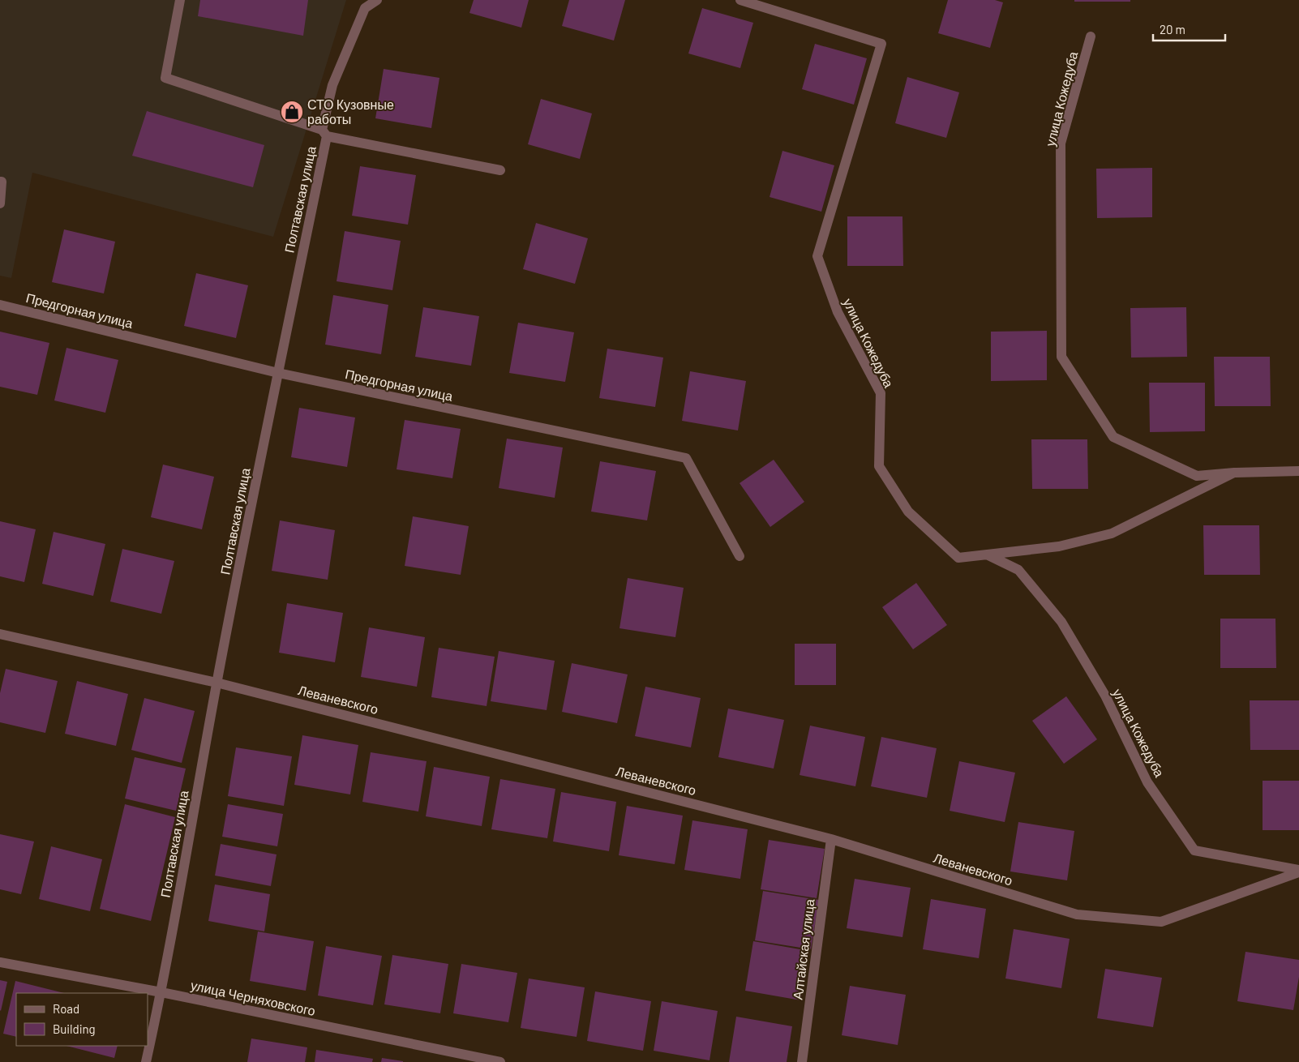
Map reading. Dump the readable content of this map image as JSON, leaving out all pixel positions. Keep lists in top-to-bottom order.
{
  "streets": {
    "street": [
      "улица Кожедуба",
      "Полтавская улица",
      "Предгорная улица",
      "Леваневского",
      "Алтайская улица",
      "улица Черняховского"
    ]
  },
  "crossings": [
    ["улица Кожедуба", "Леваневского"],
    ["Полтавская улица", "Предгорная улица"],
    ["Полтавская улица", "Леваневского"],
    ["Полтавская улица", "улица Черняховского"],
    ["Леваневского", "Алтайская улица"]
  ],
  "places": {
    "shop": ["СТО Кузовные работы"]
  },
  "legend": ["Road", "Building"],
  "scale_bar": "20 m"
}
